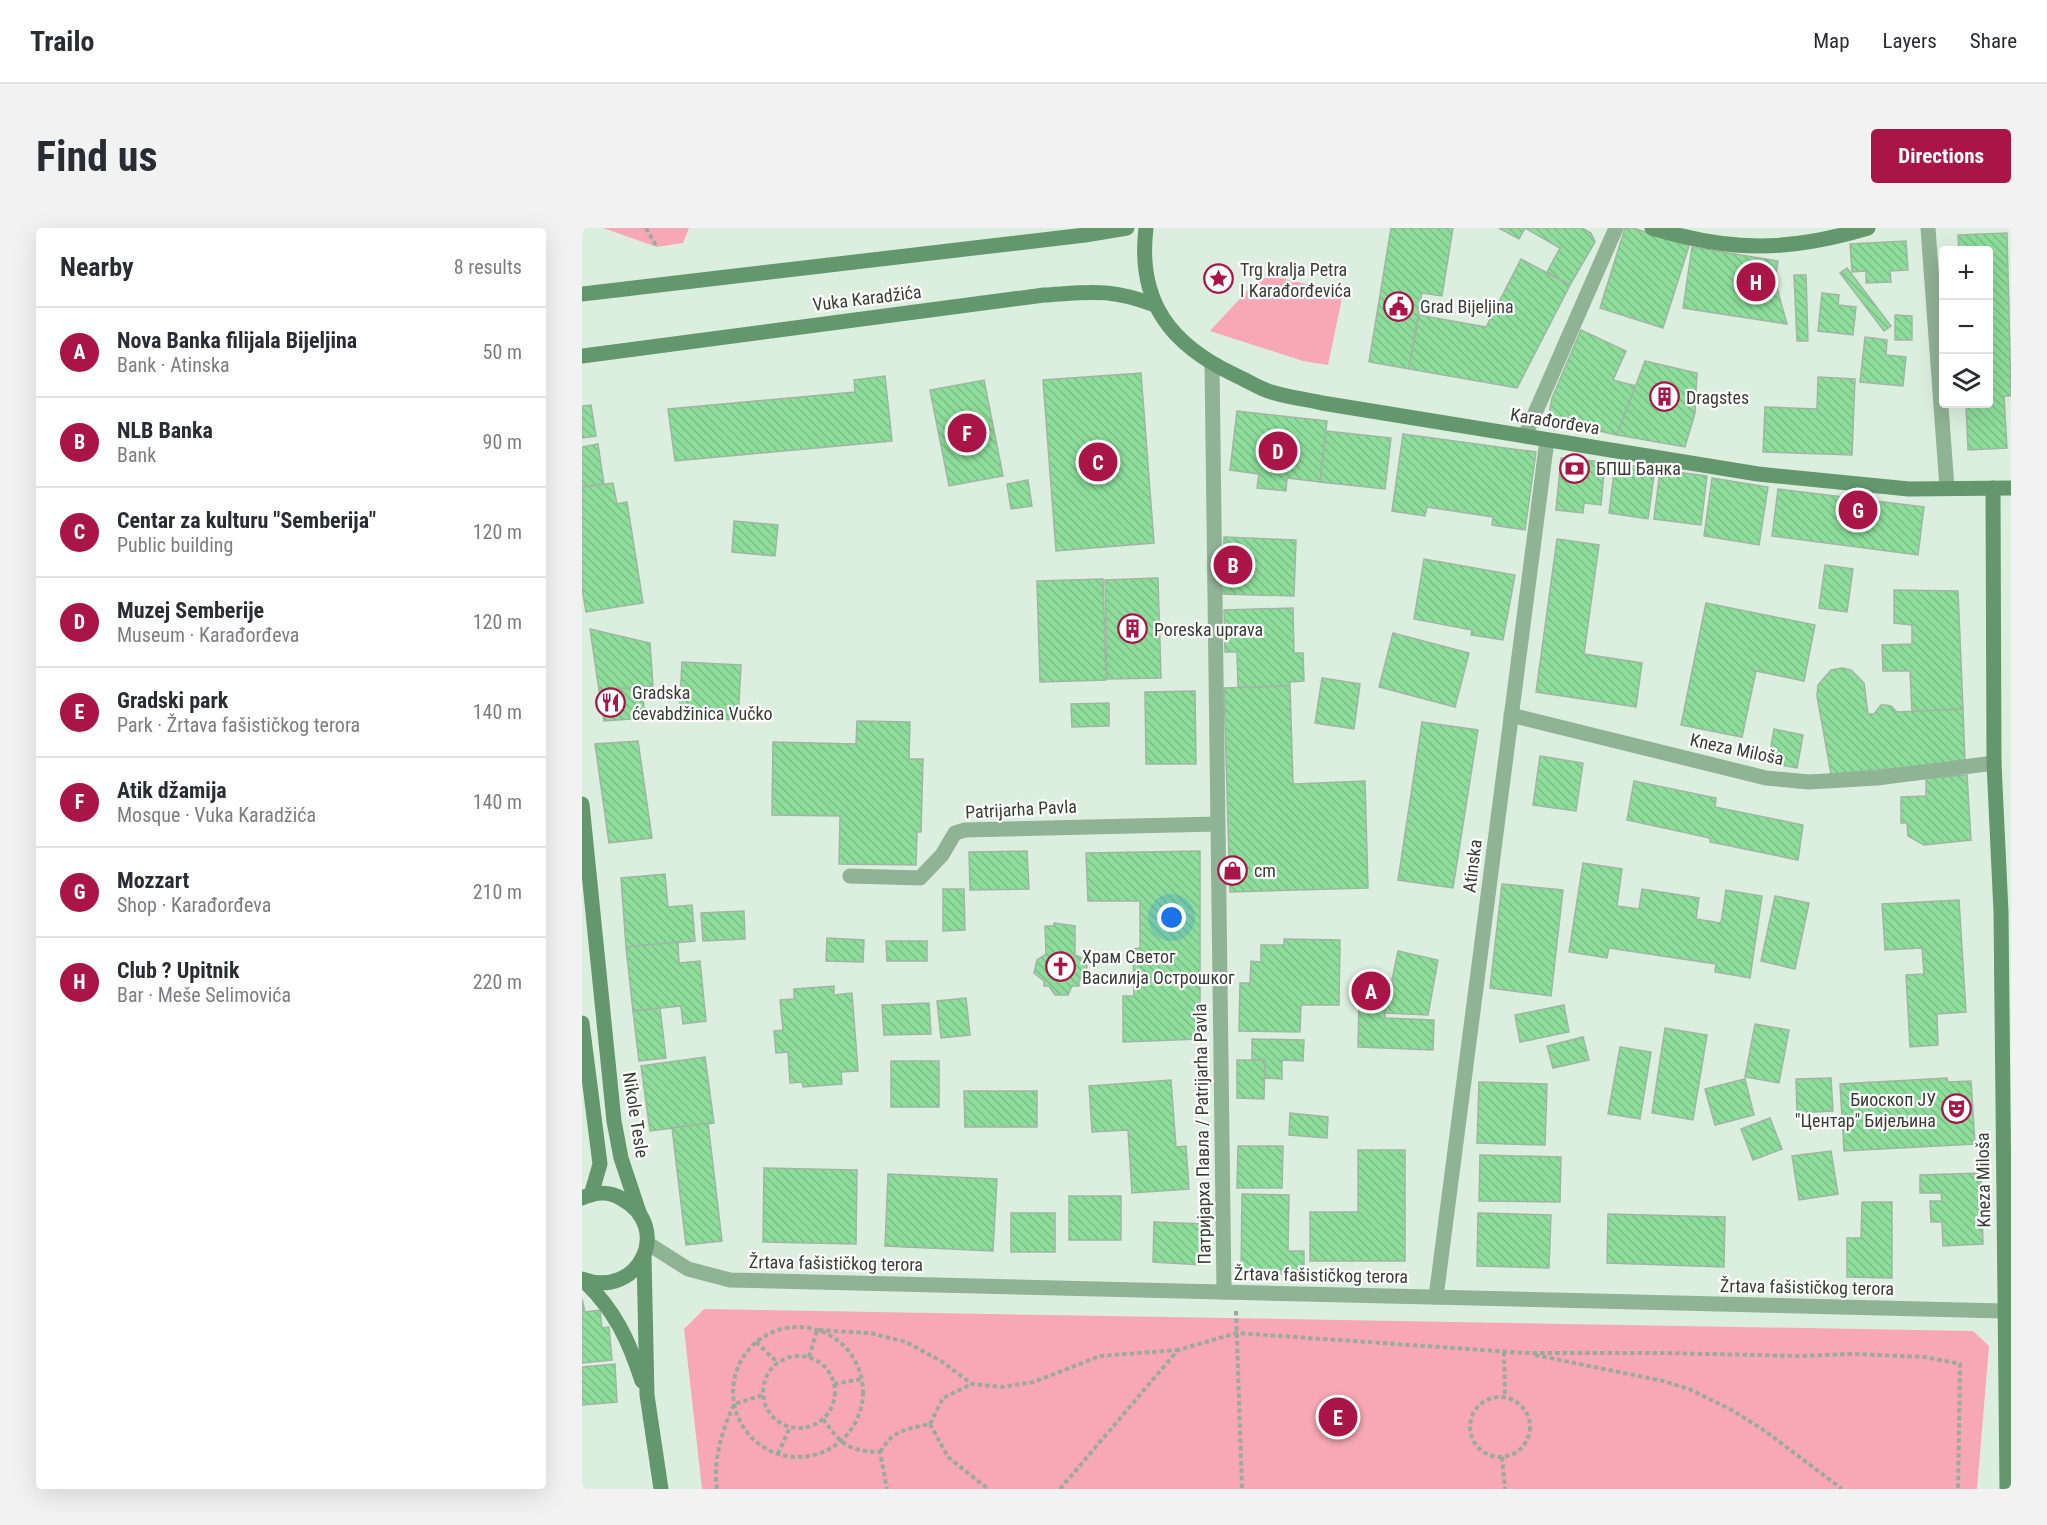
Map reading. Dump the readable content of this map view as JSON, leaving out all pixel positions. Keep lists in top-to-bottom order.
{
  "streets": {
    "main road": [
      "Vuka Karadžića",
      "Karađorđeva",
      "Kneza Miloša",
      "Nikole Tesle"
    ],
    "street": [
      "Patrijarha Pavla",
      "Atinska",
      "Патријарха Павла / Patrijarha Pavla",
      "Žrtava fašističkog terora"
    ]
  },
  "crossings": [
    ["Vuka Karadžića", "Karađorđeva"],
    ["Karađorđeva", "Kneza Miloša"],
    ["Karađorđeva", "Atinska"],
    ["Karađorđeva", "Патријарха Павла / Patrijarha Pavla"],
    ["Kneza Miloša", "Atinska"],
    ["Kneza Miloša", "Žrtava fašističkog terora"],
    ["Patrijarha Pavla", "Патријарха Павла / Patrijarha Pavla"],
    ["Atinska", "Žrtava fašističkog terora"],
    ["Nikole Tesle", "Žrtava fašističkog terora"],
    ["Патријарха Павла / Patrijarha Pavla", "Žrtava fašističkog terora"]
  ],
  "places": {
    "place": ["Trg kralja Petra I Karađorđevića"],
    "public building": ["Grad Bijeljina"],
    "building": ["Dragstes", "Poreska uprava"],
    "bank": ["БПШ Банка"],
    "restaurant": ["Gradska ćevabdžinica Vučko"],
    "shop": ["cm"],
    "church": ["Храм Светог Василија Острошког"],
    "theatre": ["Биоскоп ЈУ \"Центар\" Бијељина"]
  },
  "page": {
    "header": "Trailo",
    "nav": ["Map", "Layers", "Share"],
    "buttons": "Directions",
    "title": "Find us",
    "heading": ["Nearby", "8 results"],
    "map_buttons": ["+", "−"],
    "pins": [
      "H",
      "F",
      "D",
      "C",
      "G",
      "B",
      "A",
      "E"
    ],
    "list": [
      {
        "mark": "A",
        "name": "Nova Banka filijala Bijeljina",
        "note": "Bank · Atinska",
        "value": "50 m"
      },
      {
        "mark": "B",
        "name": "NLB Banka",
        "note": "Bank",
        "value": "90 m"
      },
      {
        "mark": "C",
        "name": "Centar za kulturu \"Semberija\"",
        "note": "Public building",
        "value": "120 m"
      },
      {
        "mark": "D",
        "name": "Muzej Semberije",
        "note": "Museum · Karađorđeva",
        "value": "120 m"
      },
      {
        "mark": "E",
        "name": "Gradski park",
        "note": "Park · Žrtava fašističkog terora",
        "value": "140 m"
      },
      {
        "mark": "F",
        "name": "Atik džamija",
        "note": "Mosque · Vuka Karadžića",
        "value": "140 m"
      },
      {
        "mark": "G",
        "name": "Mozzart",
        "note": "Shop · Karađorđeva",
        "value": "210 m"
      },
      {
        "mark": "H",
        "name": "Club ? Upitnik",
        "note": "Bar · Meše Selimovića",
        "value": "220 m"
      }
    ]
  }
}
